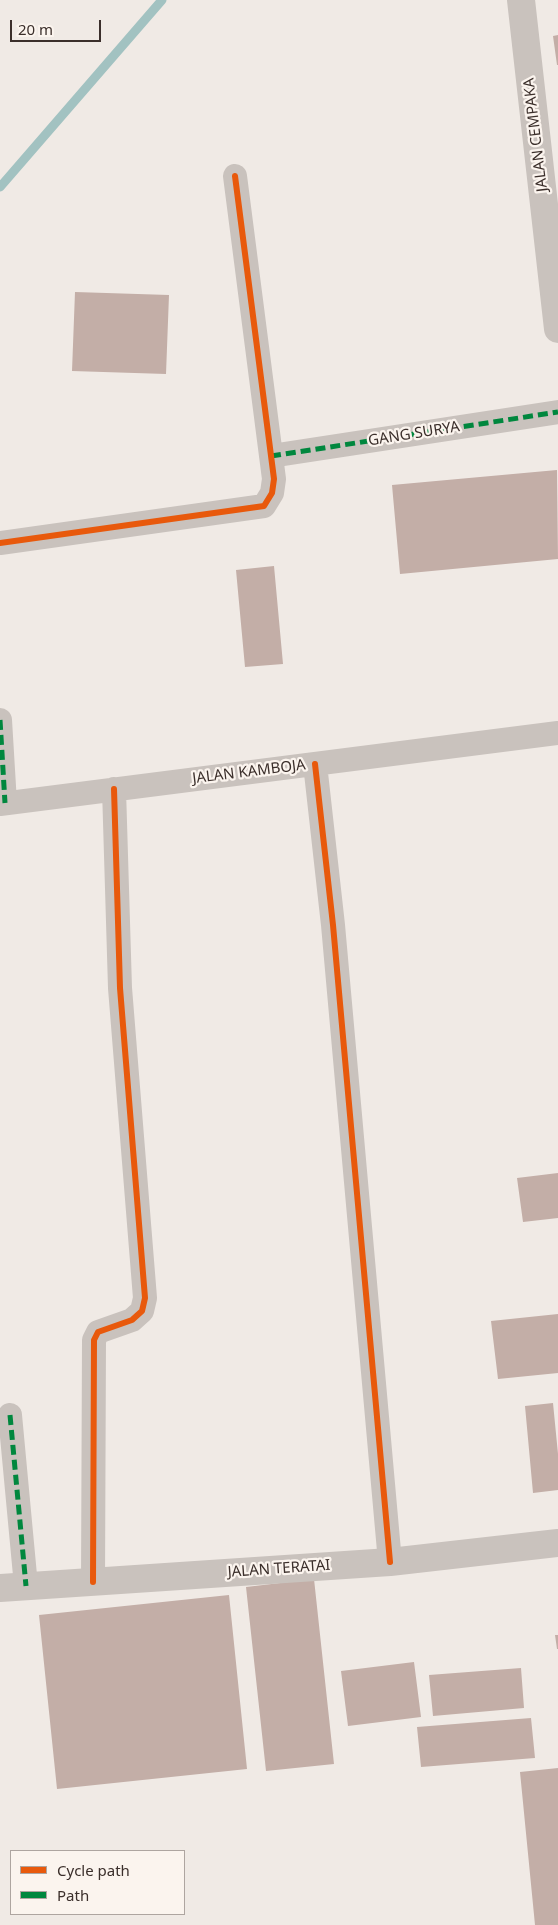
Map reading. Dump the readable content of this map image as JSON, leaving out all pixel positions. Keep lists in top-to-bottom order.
{
  "streets": {
    "street": [
      "JALAN CEMPAKA",
      "GANG SURYA",
      "JALAN KAMBOJA",
      "JALAN TERATAI"
    ]
  },
  "legend": ["Cycle path", "Path"],
  "scale_bar": "20 m"
}
